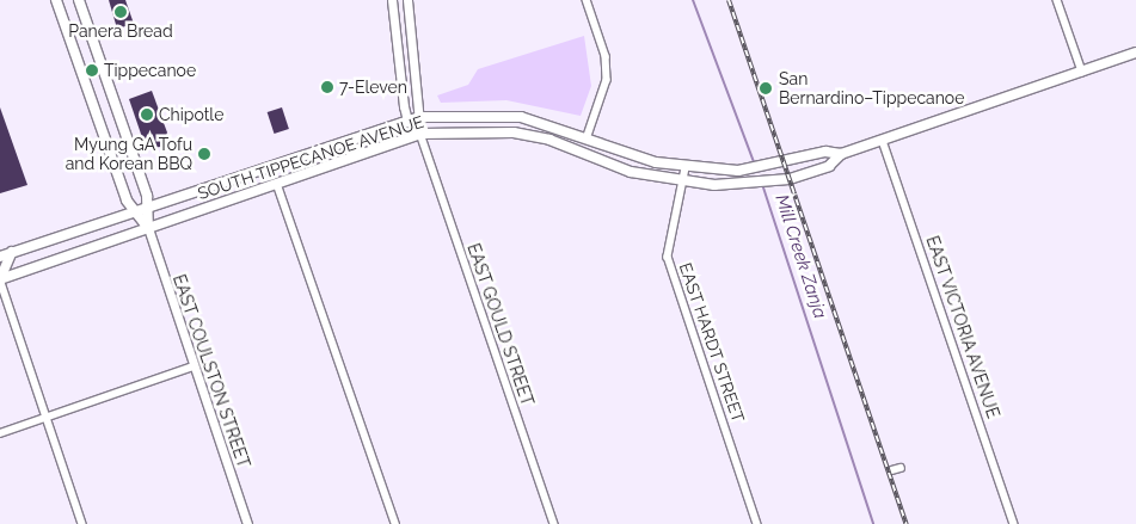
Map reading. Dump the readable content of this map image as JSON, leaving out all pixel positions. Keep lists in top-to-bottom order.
{
  "streets": {
    "main road": ["SOUTH TIPPECANOE AVENUE"],
    "street": [
      "EAST GOULD STREET",
      "EAST VICTORIA AVENUE",
      "EAST HARDT STREET",
      "EAST COULSTON STREET"
    ]
  },
  "crossings": [
    ["SOUTH TIPPECANOE AVENUE", "EAST GOULD STREET"],
    ["SOUTH TIPPECANOE AVENUE", "EAST VICTORIA AVENUE"],
    ["SOUTH TIPPECANOE AVENUE", "EAST HARDT STREET"],
    ["SOUTH TIPPECANOE AVENUE", "EAST COULSTON STREET"]
  ],
  "water": ["Mill Creek Zanja"],
  "places": [
    "Panera Bread",
    "Tippecanoe",
    "7-Eleven",
    "San Bernardino–Tippecanoe",
    "Chipotle",
    "Myung GA Tofu and Korean BBQ"
  ]
}
